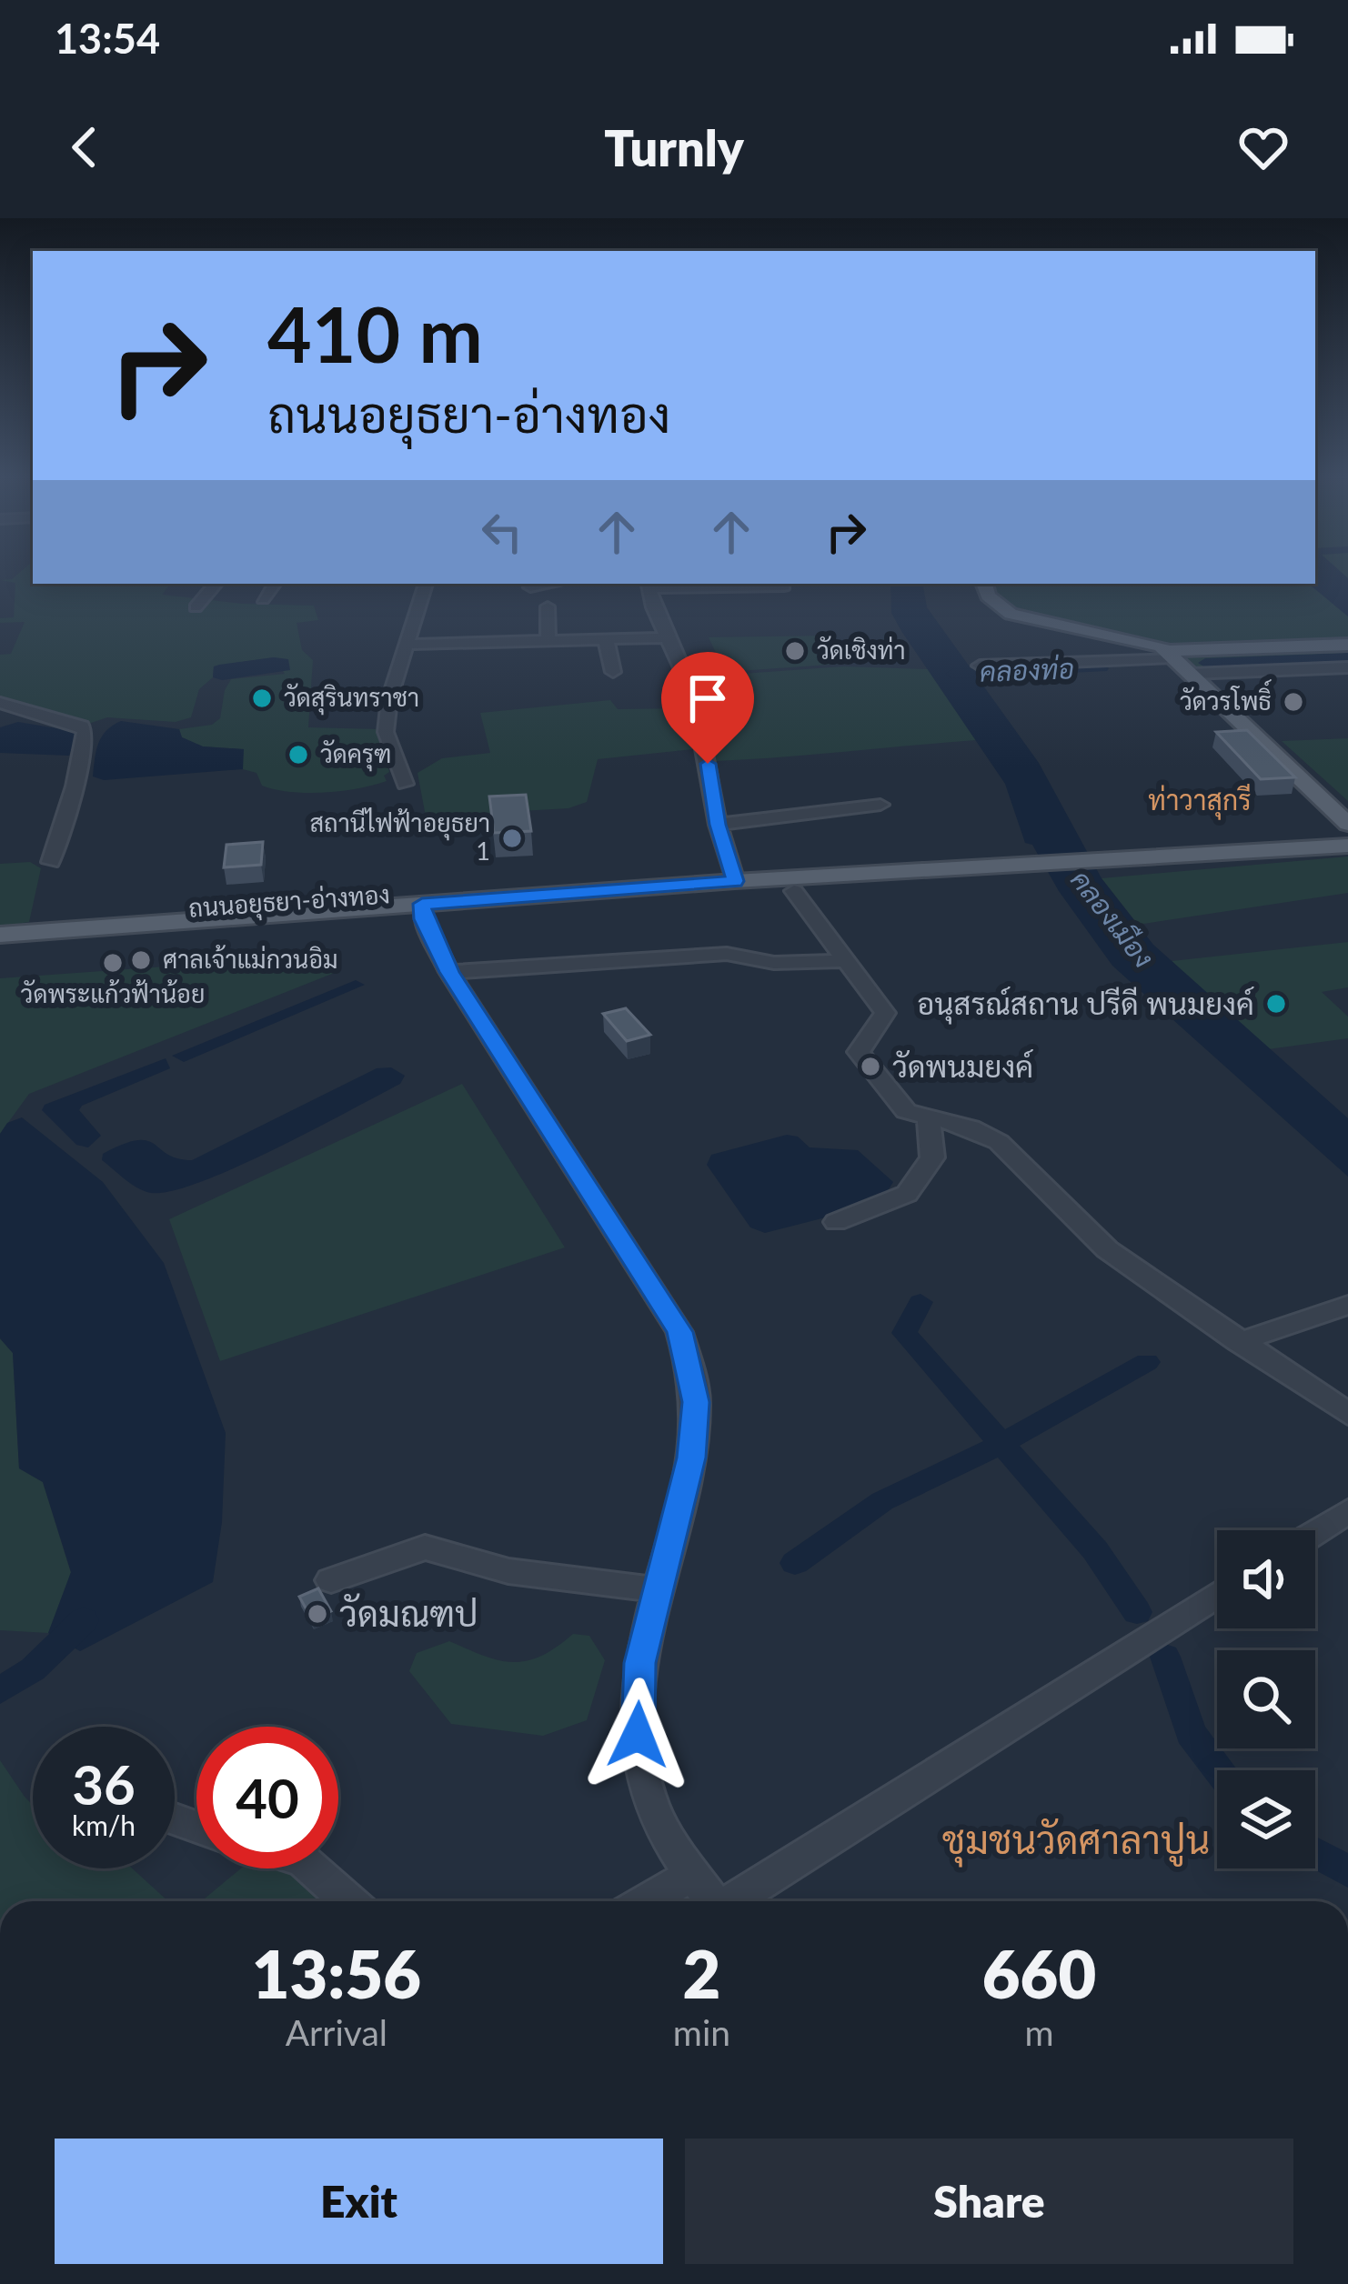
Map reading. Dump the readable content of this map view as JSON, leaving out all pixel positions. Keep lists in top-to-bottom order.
{
  "streets": {
    "main road": ["ถนนอยุธยา-อ่างทอง"]
  },
  "districts": ["ท่าวาสุกรี", "ชุมชนวัดศาลาปูน"],
  "water": ["คลองท่อ", "คลองเมือง"],
  "places": [
    "วัดเชิงท่า",
    "วัดสุรินทราชา",
    "วัดวรโพธิ์",
    "วัดครุฑ",
    "สถานีไฟฟ้าอยุธยา 1",
    "ศาลเจ้าแม่กวนอิม",
    "วัดพระแก้วฟ้าน้อย",
    "อนุสรณ์สถาน ปรีดี พนมยงค์",
    "วัดพนมยงค์",
    "วัดมณฑป"
  ],
  "page": {
    "status": "13:54",
    "header": "Turnly",
    "turn": ["410 m", "ถนนอยุธยา-อ่างทอง"],
    "speed": "36 km/h",
    "limit": "40",
    "eta": [
      "13:56",
      "Arrival",
      "2",
      "min",
      "660",
      "m"
    ],
    "buttons": ["Exit", "Share"]
  }
}
